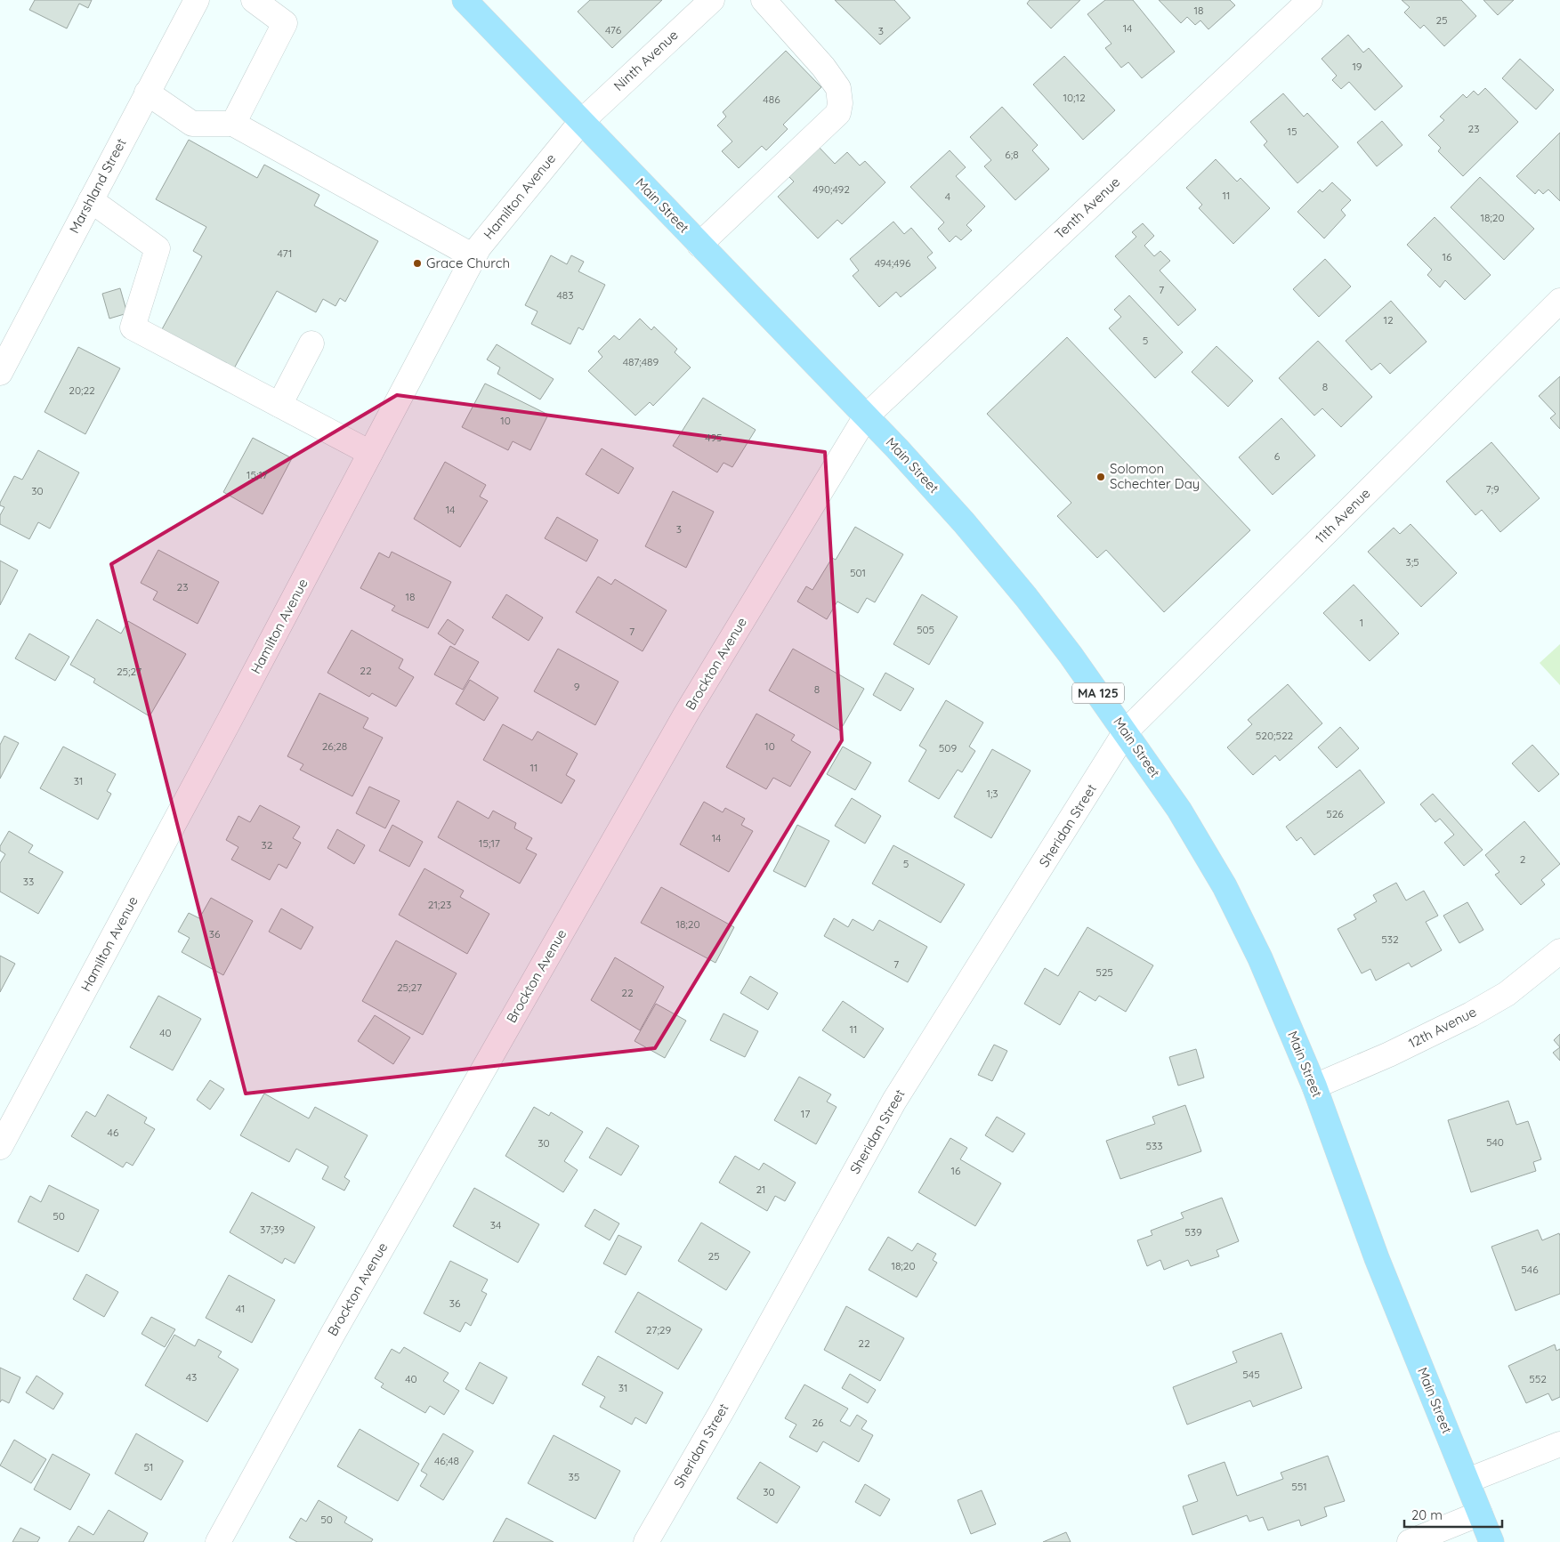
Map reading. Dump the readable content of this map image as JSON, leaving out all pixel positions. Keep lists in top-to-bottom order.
{
  "streets": {
    "main road": ["Main Street", "MA 125"],
    "street": [
      "Ninth Avenue",
      "Marshland Street",
      "Hamilton Avenue",
      "Tenth Avenue",
      "11th Avenue",
      "Brockton Avenue",
      "Sheridan Street",
      "12th Avenue"
    ]
  },
  "crossings": [
    ["Ninth Avenue", "Hamilton Avenue"],
    ["Ninth Avenue", "Main Street"],
    ["Hamilton Avenue", "Main Street"],
    ["Main Street", "Tenth Avenue"],
    ["Main Street", "11th Avenue"],
    ["Main Street", "Brockton Avenue"],
    ["Main Street", "Sheridan Street"],
    ["Main Street", "12th Avenue"],
    ["Tenth Avenue", "Brockton Avenue"],
    ["11th Avenue", "Sheridan Street"]
  ],
  "places": ["Grace Church", "Solomon Schechter Day"],
  "house_numbers": [
    "18",
    "25",
    "14",
    "476",
    "3",
    "19",
    "10;12",
    "486",
    "23",
    "15",
    "6;8",
    "490;492",
    "11",
    "4",
    "18;20",
    "471",
    "16",
    "494;496",
    "7",
    "483",
    "12",
    "5",
    "487;489",
    "8",
    "20;22",
    "10",
    "495",
    "6",
    "15;17",
    "7;9",
    "30",
    "14",
    "3",
    "3;5",
    "501",
    "23",
    "18",
    "1",
    "505",
    "7",
    "22",
    "25;27",
    "9",
    "8",
    "520;522",
    "26;28",
    "10",
    "509",
    "11",
    "31",
    "1;3",
    "526",
    "14",
    "15;17",
    "32",
    "2",
    "5",
    "33",
    "21;23",
    "18;20",
    "36",
    "532",
    "7",
    "525",
    "25;27",
    "22",
    "11",
    "40",
    "17",
    "46",
    "540",
    "30",
    "533",
    "16",
    "21",
    "50",
    "34",
    "37;39",
    "539",
    "25",
    "18;20",
    "546",
    "36",
    "41",
    "27;29",
    "22",
    "545",
    "43",
    "40",
    "552",
    "31",
    "26",
    "46;48",
    "51",
    "35",
    "551",
    "30",
    "50"
  ],
  "scale_bar": "20 m"
}
